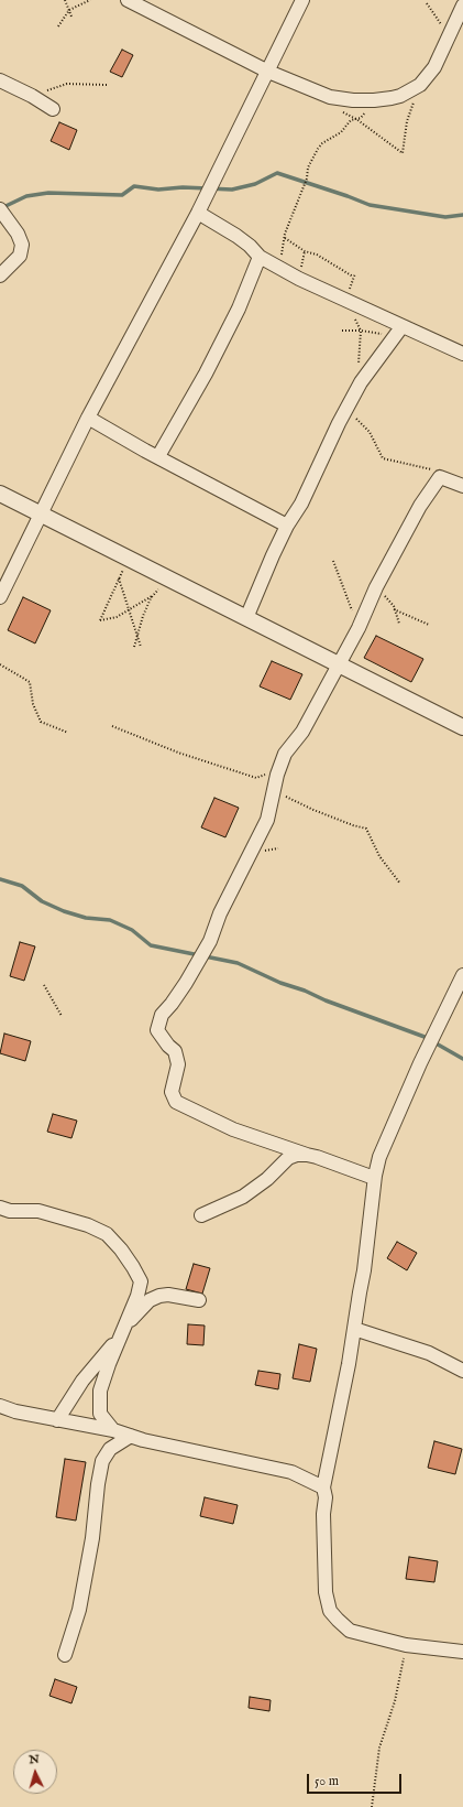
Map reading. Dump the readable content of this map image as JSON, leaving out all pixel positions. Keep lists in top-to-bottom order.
{
  "scale_bar": "50 m",
  "north": "top"
}
